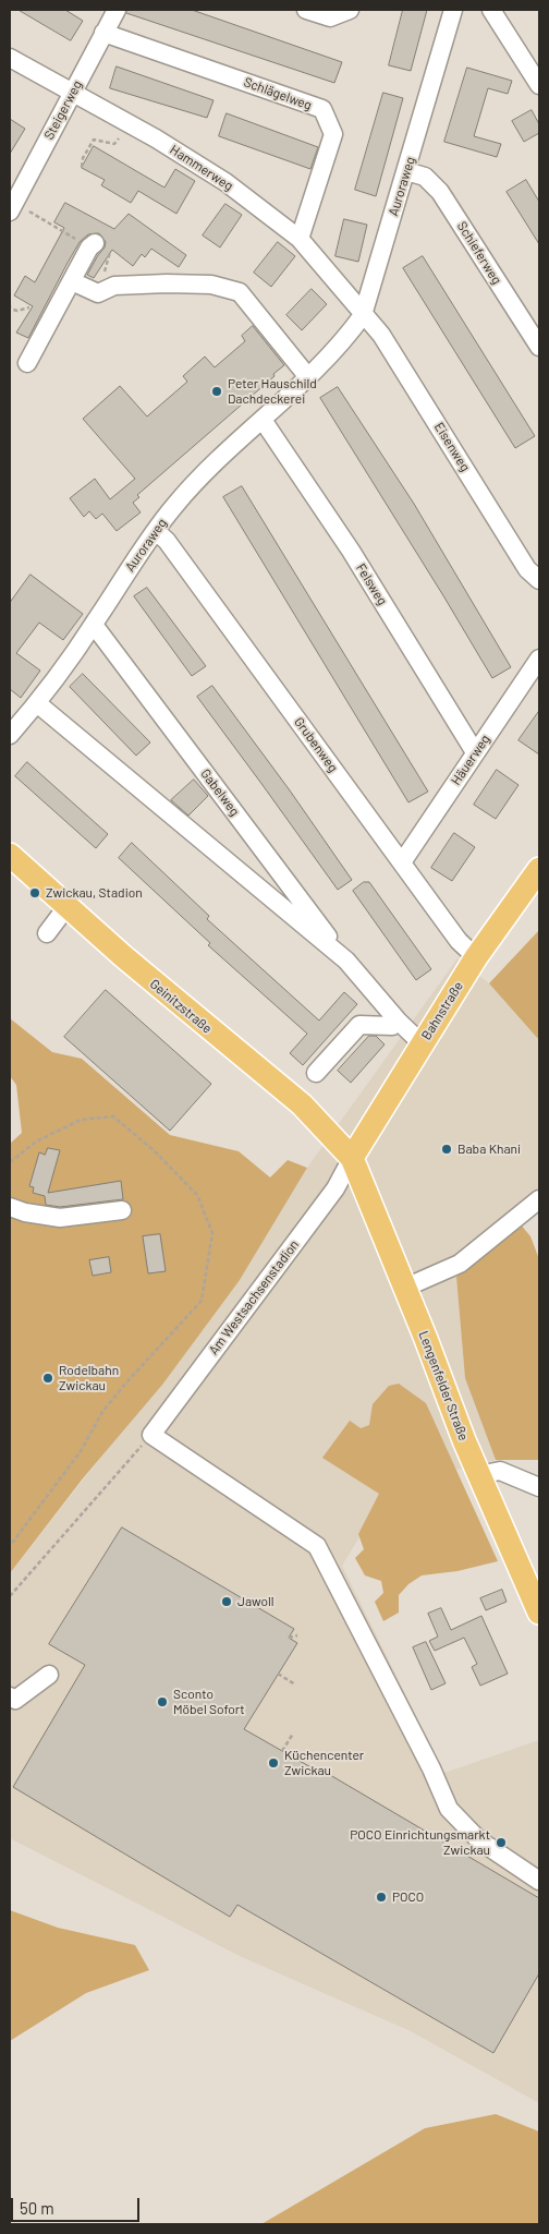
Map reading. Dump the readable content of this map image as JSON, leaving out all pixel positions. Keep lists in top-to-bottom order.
{
  "streets": {
    "main road": ["Geinitzstraße", "Bahnstraße", "Lengenfelder Straße"],
    "street": [
      "Schlägelweg",
      "Steigerweg",
      "Hammerweg",
      "Auroraweg",
      "Schieferweg",
      "Eisenweg",
      "Felsweg",
      "Grubenweg",
      "Häuerweg",
      "Gabelweg",
      "Am Westsachsenstadion"
    ]
  },
  "crossings": [
    ["Schlägelweg", "Steigerweg"],
    ["Schlägelweg", "Hammerweg"],
    ["Steigerweg", "Hammerweg"],
    ["Hammerweg", "Auroraweg"],
    ["Hammerweg", "Eisenweg"],
    ["Auroraweg", "Schieferweg"],
    ["Auroraweg", "Eisenweg"],
    ["Auroraweg", "Felsweg"],
    ["Auroraweg", "Grubenweg"],
    ["Auroraweg", "Gabelweg"],
    ["Felsweg", "Häuerweg"],
    ["Grubenweg", "Häuerweg"],
    ["Grubenweg", "Bahnstraße"],
    ["Gabelweg", "Bahnstraße"],
    ["Geinitzstraße", "Bahnstraße"],
    ["Geinitzstraße", "Am Westsachsenstadion"],
    ["Geinitzstraße", "Lengenfelder Straße"],
    ["Bahnstraße", "Am Westsachsenstadion"],
    ["Bahnstraße", "Lengenfelder Straße"],
    ["Am Westsachsenstadion", "Lengenfelder Straße"]
  ],
  "places": [
    "Peter Hauschild Dachdeckerei",
    "Zwickau, Stadion",
    "Baba Khani",
    "Rodelbahn Zwickau",
    "Jawoll",
    "Sconto Möbel Sofort",
    "Küchencenter Zwickau",
    "POCO Einrichtungsmarkt Zwickau",
    "POCO"
  ],
  "scale_bar": "50 m"
}
